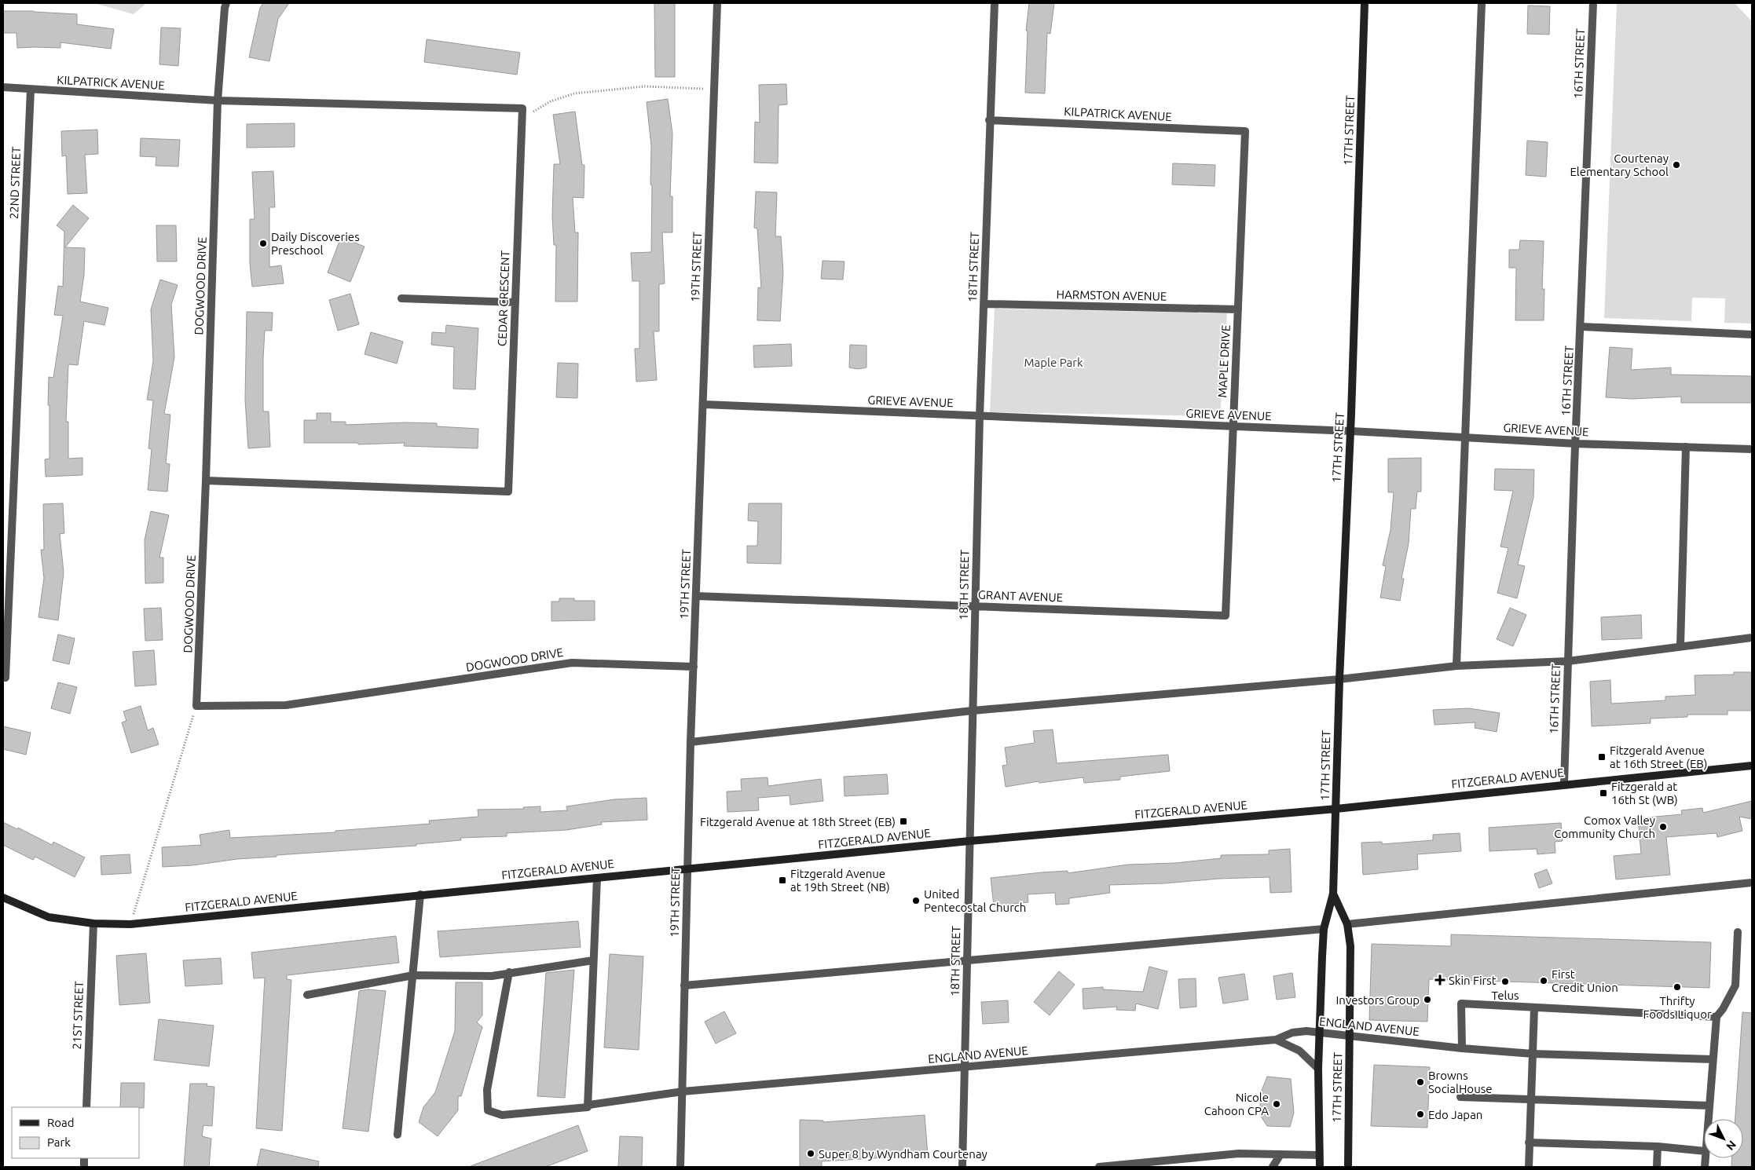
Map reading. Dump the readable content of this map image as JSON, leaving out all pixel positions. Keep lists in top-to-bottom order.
{
  "streets": {
    "street": [
      "16TH STREET",
      "KILPATRICK AVENUE",
      "17TH STREET",
      "22ND STREET",
      "19TH STREET",
      "18TH STREET",
      "DOGWOOD DRIVE",
      "HARMSTON AVENUE",
      "CEDAR CRESCENT",
      "MAPLE DRIVE",
      "GRIEVE AVENUE",
      "GRANT AVENUE",
      "FITZGERALD AVENUE",
      "21ST STREET",
      "ENGLAND AVENUE"
    ]
  },
  "crossings": [
    ["16TH STREET", "GRIEVE AVENUE"],
    ["16TH STREET", "FITZGERALD AVENUE"],
    ["KILPATRICK AVENUE", "22ND STREET"],
    ["KILPATRICK AVENUE", "18TH STREET"],
    ["KILPATRICK AVENUE", "DOGWOOD DRIVE"],
    ["KILPATRICK AVENUE", "MAPLE DRIVE"],
    ["17TH STREET", "GRIEVE AVENUE"],
    ["17TH STREET", "FITZGERALD AVENUE"],
    ["17TH STREET", "ENGLAND AVENUE"],
    ["19TH STREET", "DOGWOOD DRIVE"],
    ["19TH STREET", "GRIEVE AVENUE"],
    ["19TH STREET", "GRANT AVENUE"],
    ["19TH STREET", "FITZGERALD AVENUE"],
    ["19TH STREET", "ENGLAND AVENUE"],
    ["18TH STREET", "HARMSTON AVENUE"],
    ["18TH STREET", "GRIEVE AVENUE"],
    ["18TH STREET", "GRANT AVENUE"],
    ["18TH STREET", "FITZGERALD AVENUE"],
    ["18TH STREET", "ENGLAND AVENUE"],
    ["DOGWOOD DRIVE", "CEDAR CRESCENT"],
    ["HARMSTON AVENUE", "MAPLE DRIVE"],
    ["MAPLE DRIVE", "GRIEVE AVENUE"],
    ["MAPLE DRIVE", "GRANT AVENUE"],
    ["FITZGERALD AVENUE", "21ST STREET"]
  ],
  "parks": ["Maple Park"],
  "places": {
    "other": [
      "Courtenay Elementary School",
      "Daily Discoveries Preschool",
      "Comox Valley Community Church",
      "United Pentecostal Church",
      "First Credit Union",
      "Telus",
      "Thrifty Foods Liquor",
      "Investors Group",
      "Browns SocialHouse",
      "Nicole Cahoon CPA",
      "Edo Japan",
      "Super 8 by Wyndham Courtenay"
    ],
    "transit": [
      "Fitzgerald Avenue at 16th Street (EB)",
      "Fitzgerald at 16th St (WB)",
      "Fitzgerald Avenue at 18th Street (EB)",
      "Fitzgerald Avenue at 19th Street (NB)"
    ],
    "health": ["Skin First"]
  },
  "legend": ["Road", "Park"],
  "north": "bottom right"
}
